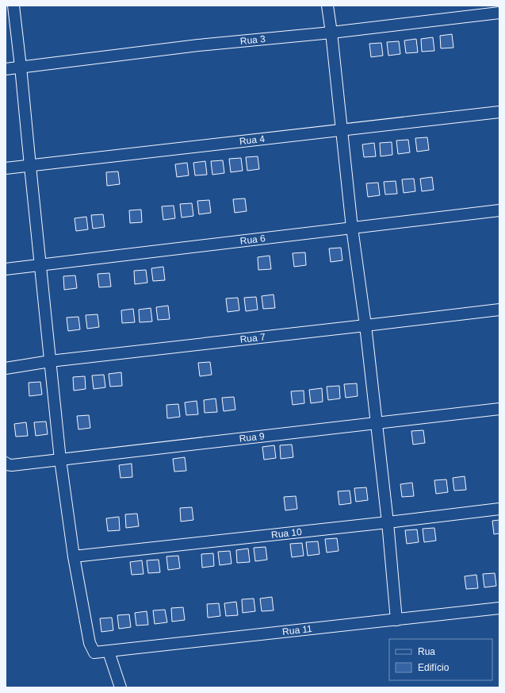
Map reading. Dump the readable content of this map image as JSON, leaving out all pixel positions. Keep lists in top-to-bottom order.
{
  "streets": {
    "street": [
      "Rua 3",
      "Rua 4",
      "Rua 6",
      "Rua 7",
      "Rua 9",
      "Rua 10",
      "Rua 11"
    ]
  },
  "crossings": [
    ["Rua 10", "Rua 11"]
  ],
  "legend": ["Rua", "Edifício"]
}
